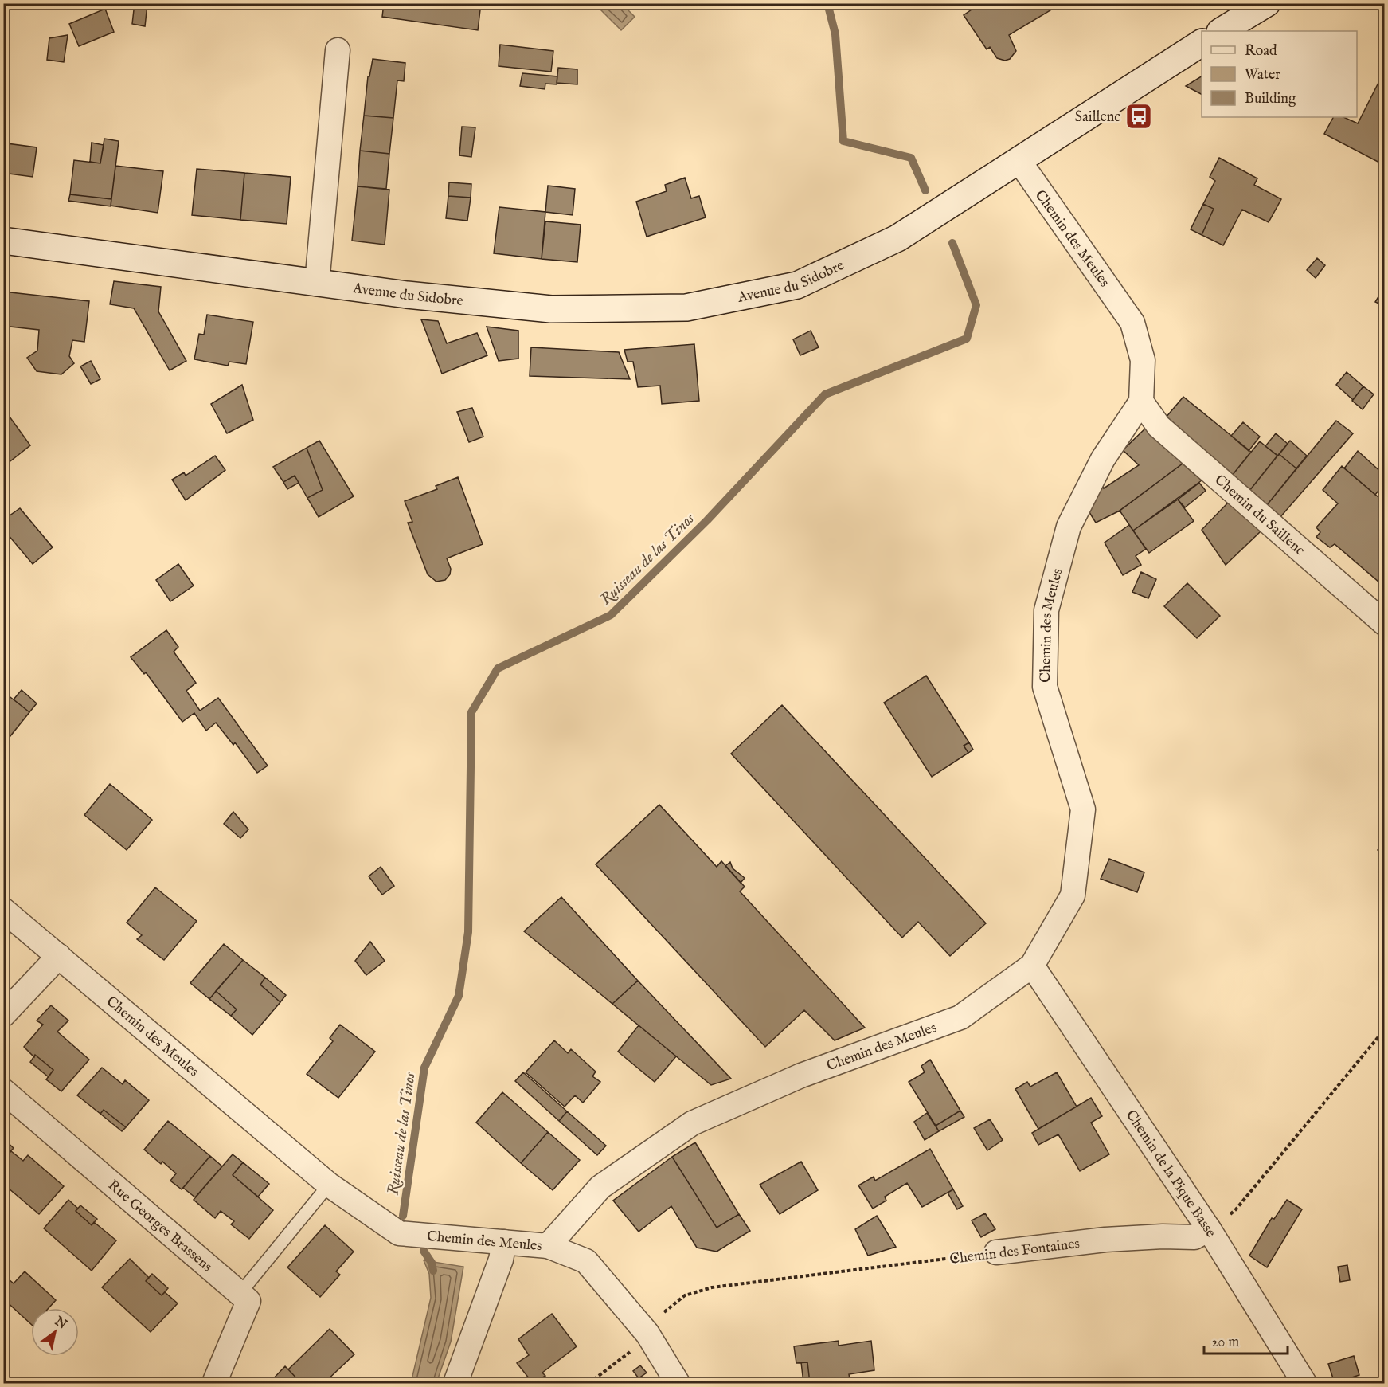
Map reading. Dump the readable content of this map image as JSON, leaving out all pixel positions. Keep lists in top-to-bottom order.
{
  "streets": {
    "main road": ["Avenue du Sidobre"],
    "street": [
      "Chemin des Meules",
      "Chemin du Saillenc",
      "Chemin de la Pique Basse",
      "Rue Georges Brassens",
      "Chemin des Fontaines"
    ]
  },
  "crossings": [
    ["Chemin des Meules", "Avenue du Sidobre"],
    ["Chemin des Meules", "Chemin du Saillenc"],
    ["Chemin des Meules", "Chemin de la Pique Basse"],
    ["Chemin de la Pique Basse", "Chemin des Fontaines"]
  ],
  "water": ["Ruisseau de las Tinos"],
  "places": {
    "bus stop": ["Saillenc"]
  },
  "legend": ["Road", "Water", "Building"],
  "scale_bar": "20 m",
  "north": "top right"
}
